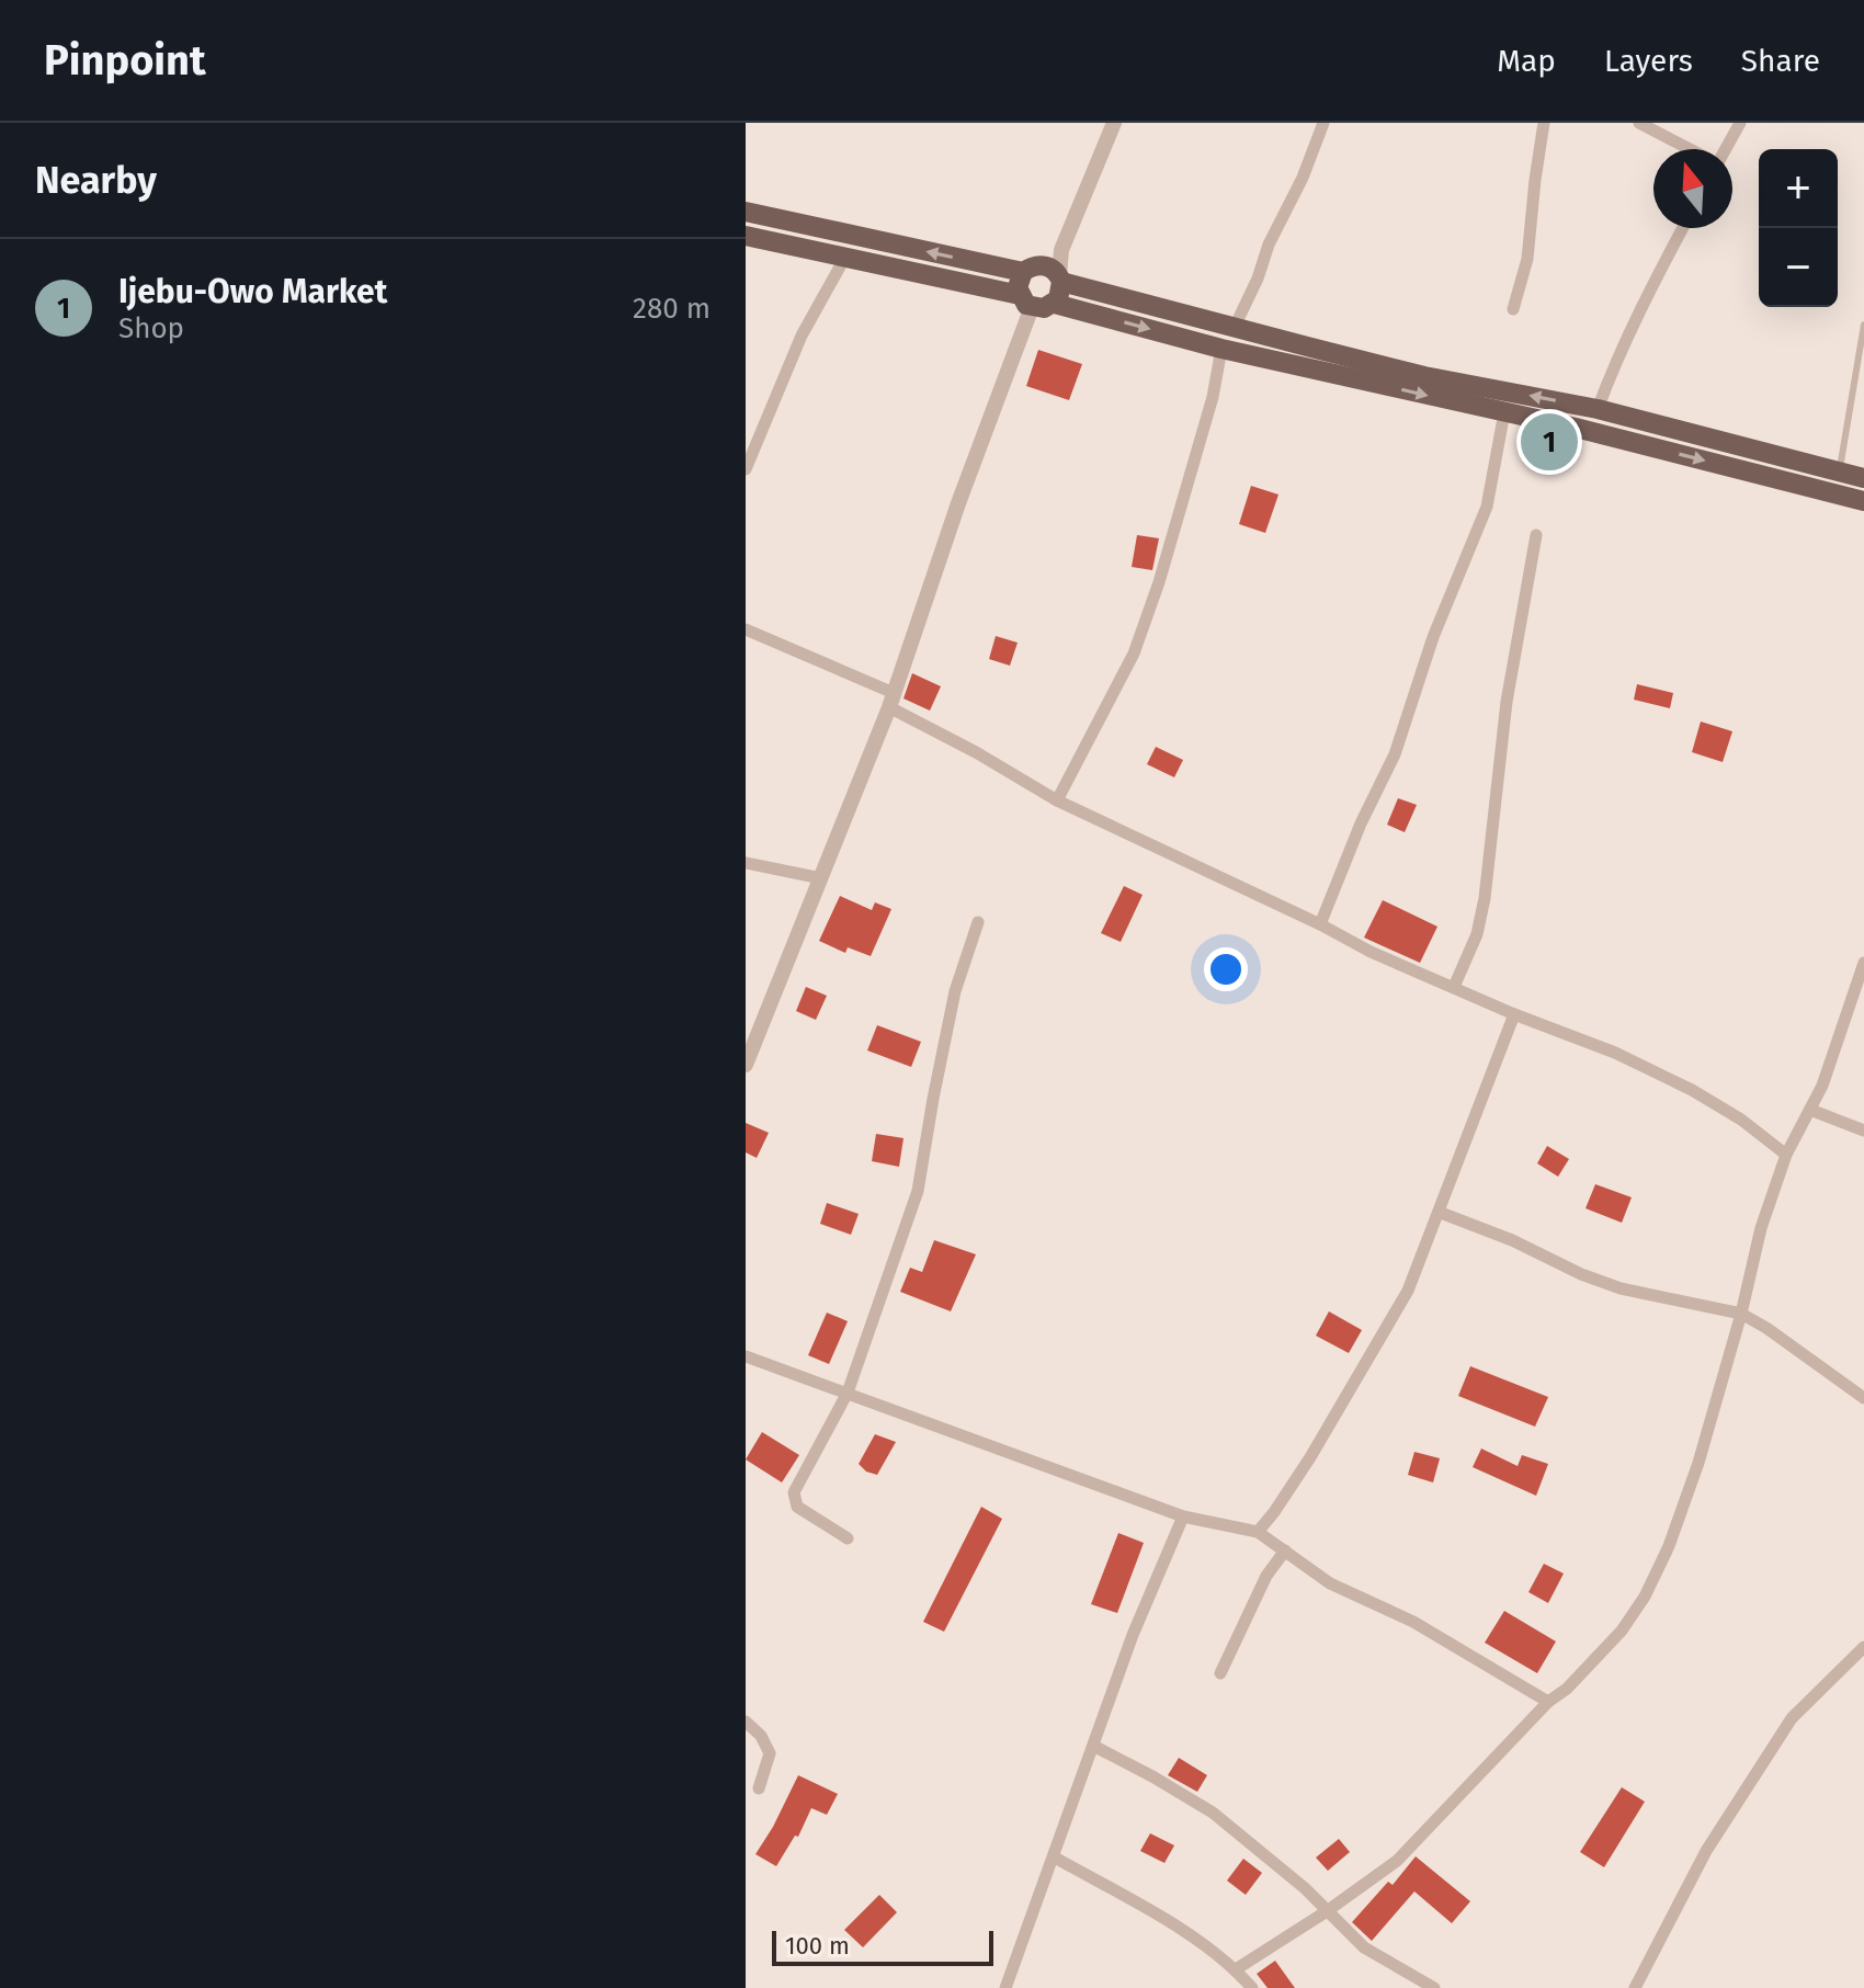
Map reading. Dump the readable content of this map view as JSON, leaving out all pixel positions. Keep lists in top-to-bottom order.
{
  "scale_bar": "100 m",
  "north": "top",
  "page": {
    "header": "Pinpoint",
    "nav": ["Map", "Layers", "Share"],
    "heading": "Nearby",
    "map_buttons": ["+", "−"],
    "list": [
      {
        "mark": "1",
        "name": "Ijebu-Owo Market",
        "note": "Shop",
        "value": "280 m"
      }
    ],
    "pins": "1",
    "scale": "100 m"
  }
}
